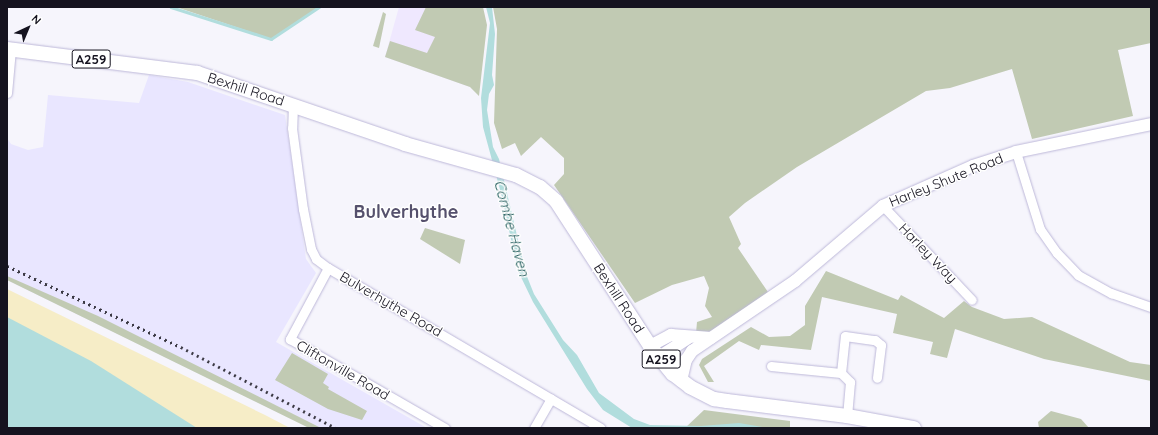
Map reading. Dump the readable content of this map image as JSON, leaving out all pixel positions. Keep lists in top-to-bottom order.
{
  "streets": {
    "highway": ["A259", "Bexhill Road"],
    "main road": ["Harley Shute Road"],
    "street": ["Harley Way", "Bulverhythe Road", "Cliftonville Road"]
  },
  "crossings": [
    ["Bexhill Road", "Harley Shute Road"],
    ["Bexhill Road", "Bulverhythe Road"],
    ["Harley Shute Road", "Harley Way"],
    ["Bulverhythe Road", "Cliftonville Road"]
  ],
  "districts": ["Bulverhythe"],
  "water": ["Combe Haven"],
  "north": "top right"
}
